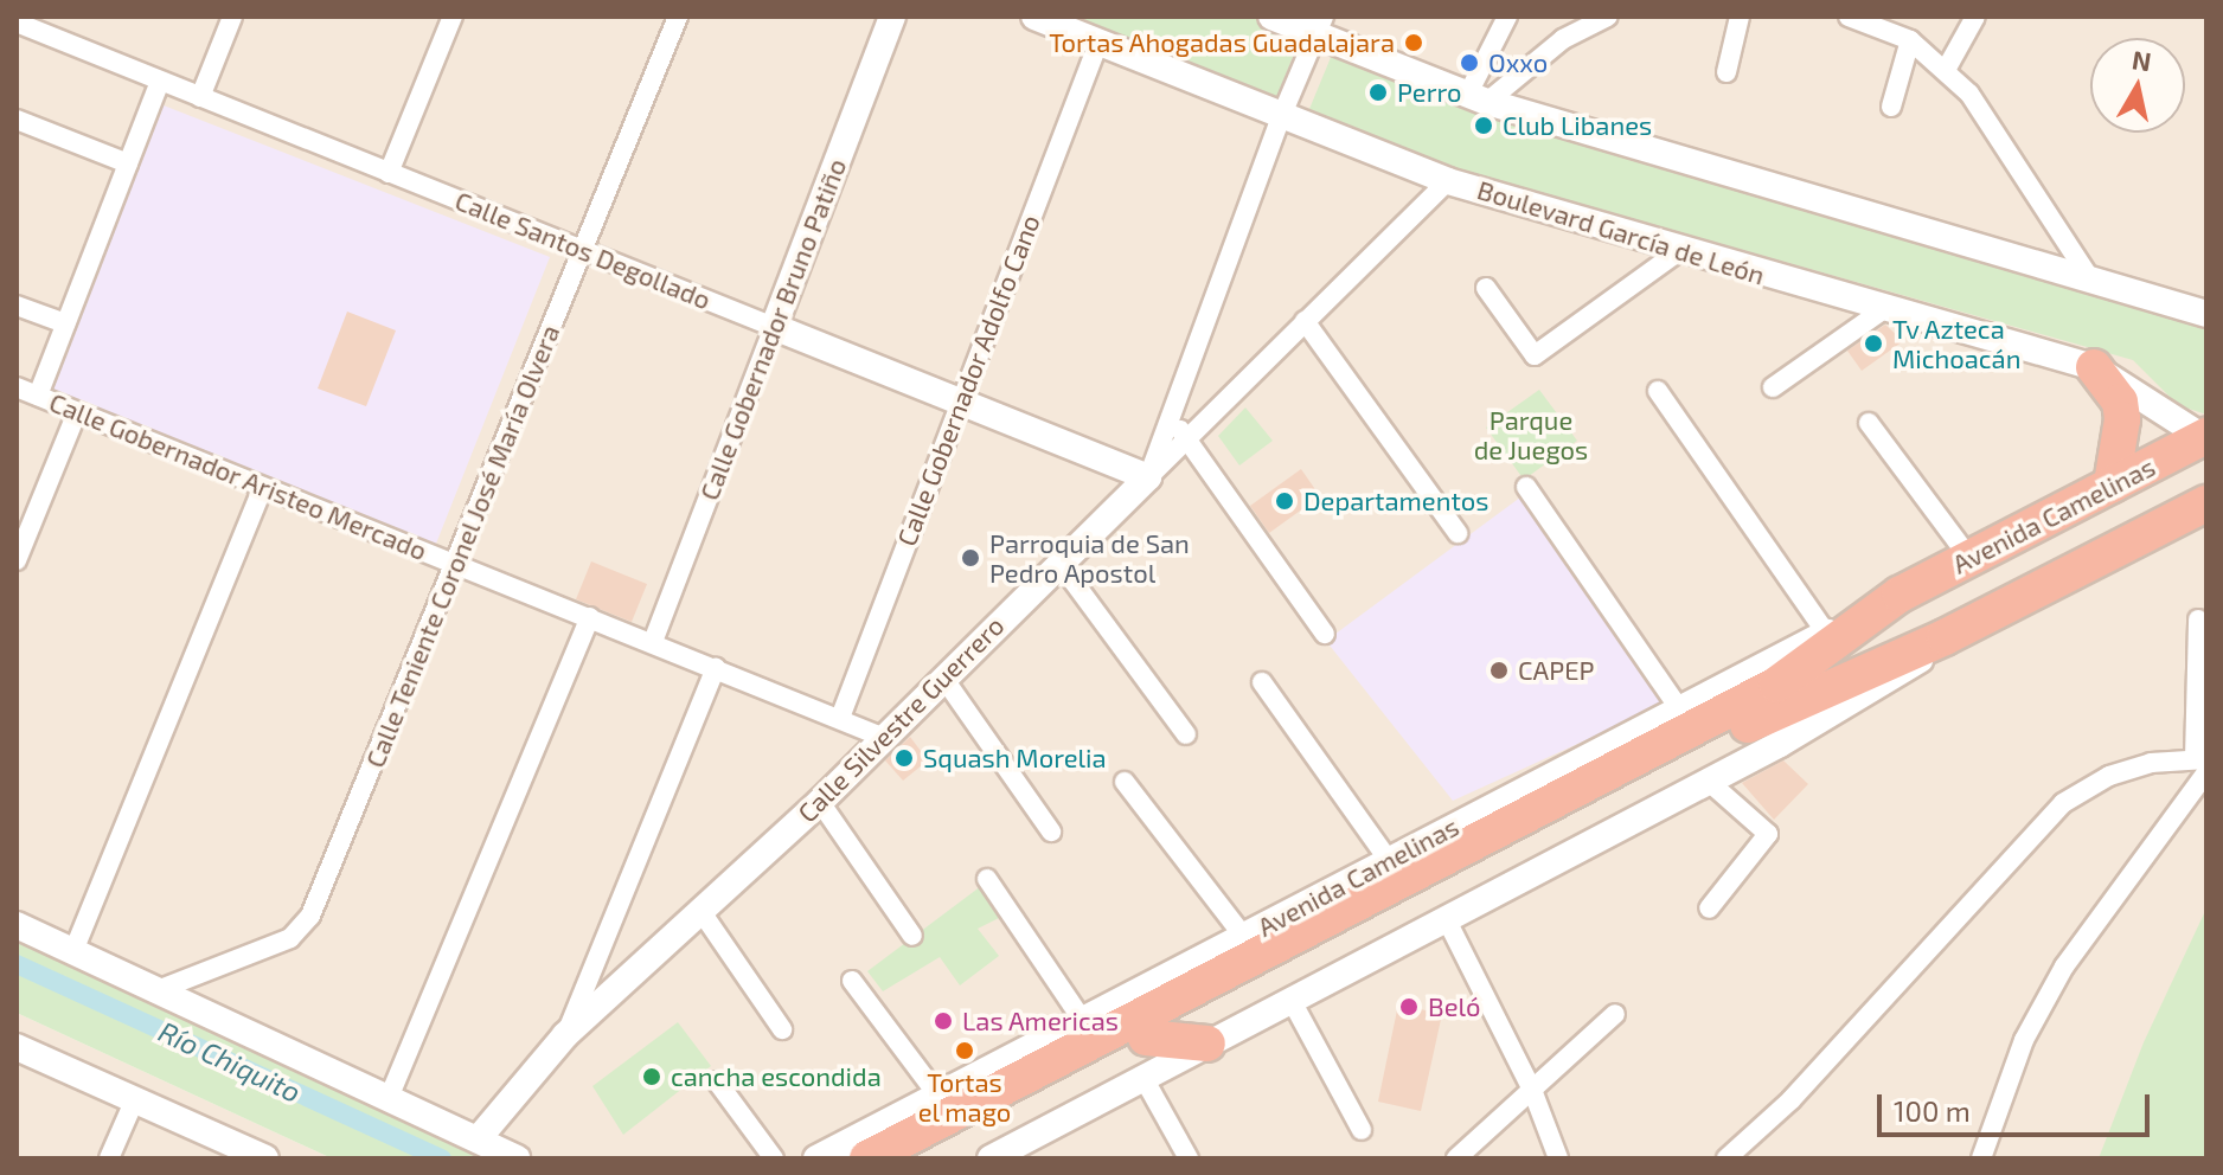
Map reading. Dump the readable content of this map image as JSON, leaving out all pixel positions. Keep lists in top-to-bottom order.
{
  "streets": {
    "highway": ["Avenida Camelinas"],
    "street": [
      "Boulevard García de León",
      "Calle Santos Degollado",
      "Calle Gobernador Bruno Patiño",
      "Calle Gobernador Adolfo Cano",
      "Calle Gobernador Aristeo Mercado",
      "Calle Teniente Coronel José María Olvera",
      "Calle Silvestre Guerrero"
    ]
  },
  "crossings": [
    ["Boulevard García de León", "Calle Gobernador Adolfo Cano"],
    ["Boulevard García de León", "Avenida Camelinas"],
    ["Boulevard García de León", "Calle Silvestre Guerrero"],
    ["Calle Santos Degollado", "Calle Gobernador Bruno Patiño"],
    ["Calle Santos Degollado", "Calle Gobernador Adolfo Cano"],
    ["Calle Santos Degollado", "Calle Teniente Coronel José María Olvera"],
    ["Calle Santos Degollado", "Calle Silvestre Guerrero"],
    ["Calle Gobernador Bruno Patiño", "Calle Gobernador Aristeo Mercado"],
    ["Calle Gobernador Adolfo Cano", "Calle Gobernador Aristeo Mercado"],
    ["Calle Gobernador Aristeo Mercado", "Calle Teniente Coronel José María Olvera"],
    ["Calle Gobernador Aristeo Mercado", "Calle Silvestre Guerrero"]
  ],
  "water": ["Río Chiquito"],
  "parks": ["Parque de Juegos"],
  "places": [
    "Tortas Ahogadas Guadalajara",
    "Oxxo",
    "Perro",
    "Club Libanes",
    "Tv Azteca Michoacán",
    "Departamentos",
    "Parroquia de San Pedro Apostol",
    "CAPEP",
    "Squash Morelia",
    "Beló",
    "Las Americas",
    "Tortas el mago",
    "cancha escondida"
  ],
  "scale_bar": "100 m",
  "north": "top"
}
